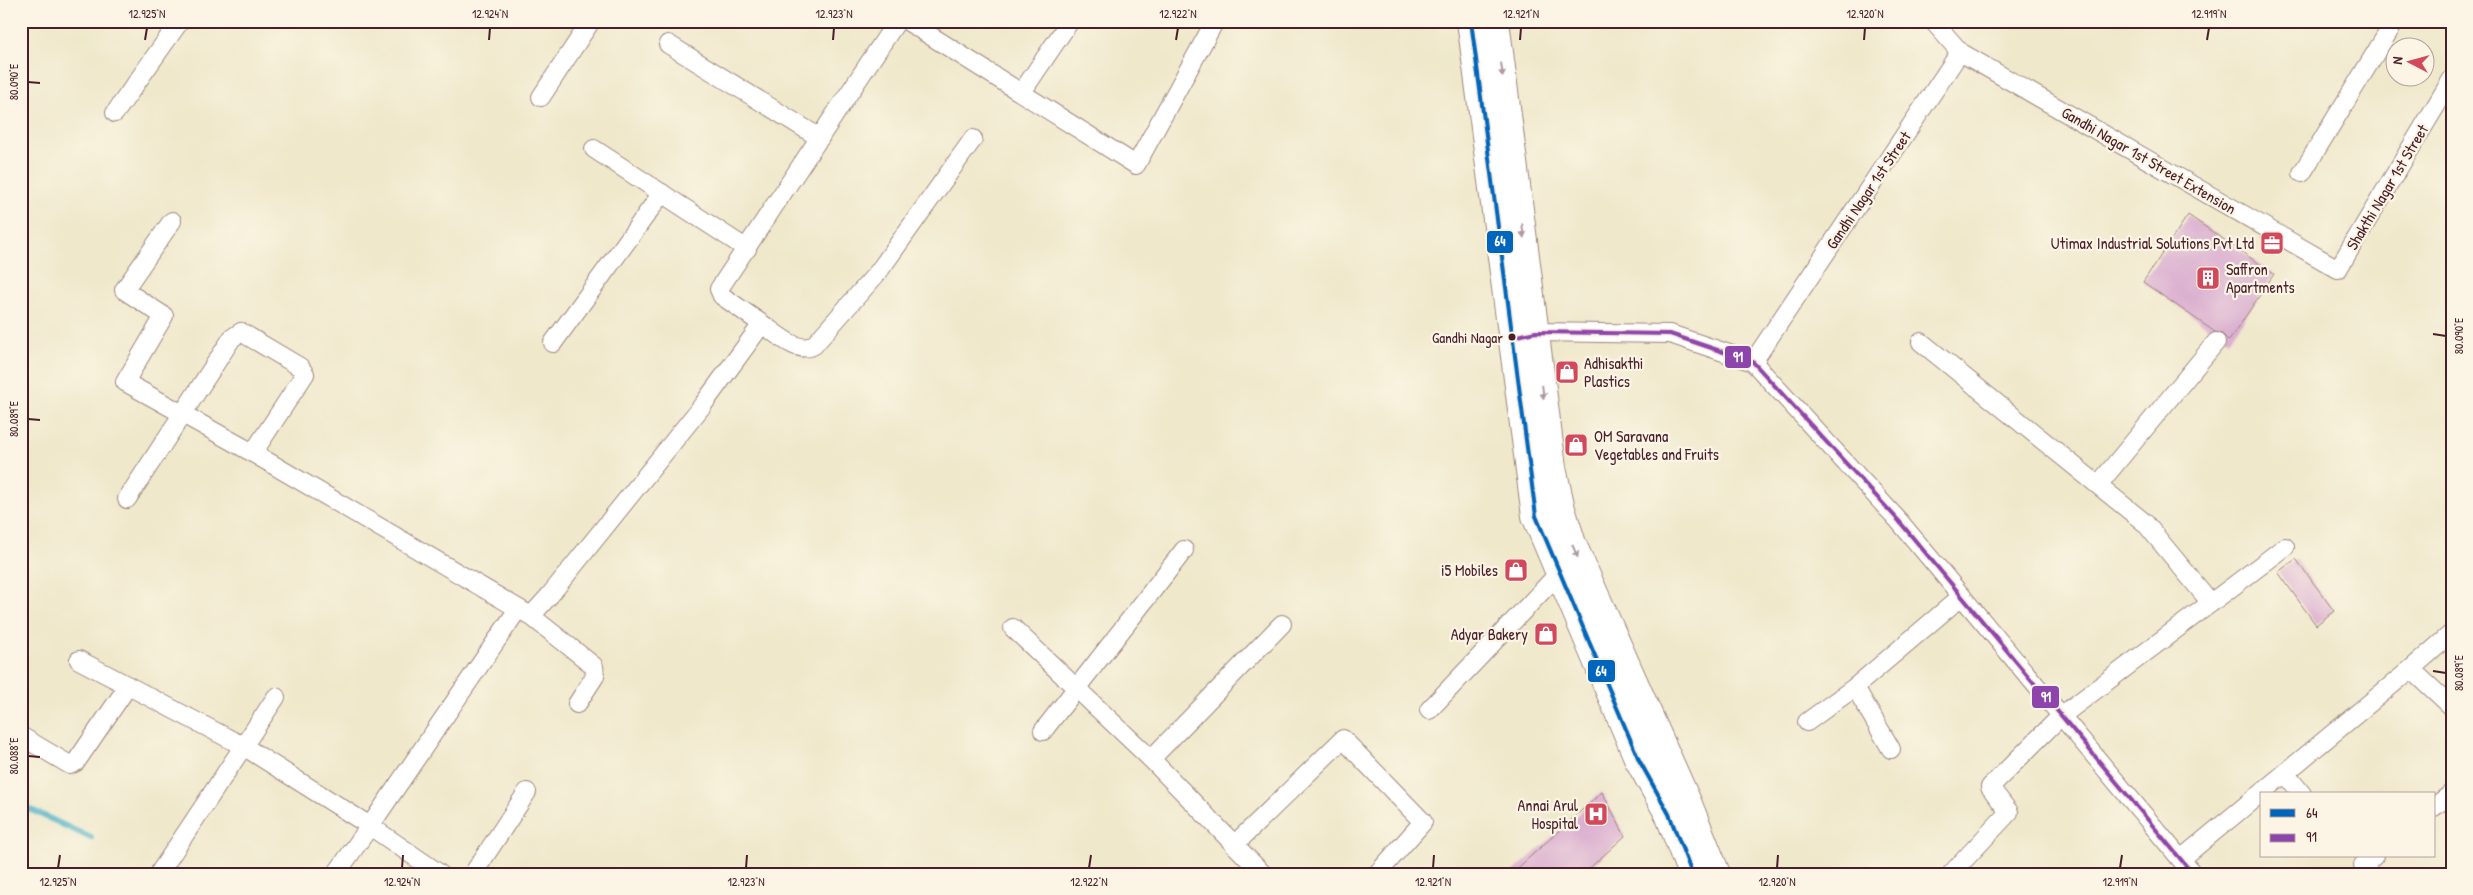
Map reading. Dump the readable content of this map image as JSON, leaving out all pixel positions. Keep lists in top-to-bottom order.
{
  "streets": {
    "street": ["Gandhi Nagar 1st Street Extension", "Shakthi Nagar 1st Street", "Gandhi Nagar 1st Street"]
  },
  "crossings": [
    ["Gandhi Nagar 1st Street Extension", "Shakthi Nagar 1st Street"],
    ["Gandhi Nagar 1st Street Extension", "Gandhi Nagar 1st Street"]
  ],
  "places": {
    "office": ["Utimax Industrial Solutions Pvt Ltd"],
    "building": ["Saffron Apartments"],
    "other": ["Gandhi Nagar"],
    "shop": [
      "Adhisakthi Plastics",
      "OM Saravana Vegetables and Fruits",
      "i5 Mobiles",
      "Adyar Bakery"
    ],
    "hospital": ["Annai Arul Hospital"]
  },
  "lines": ["transit line 64", "transit line 91"],
  "legend": ["64", "91"],
  "north": "left",
  "coordinates": [
    "12.925°N",
    "12.924°N",
    "12.923°N",
    "12.922°N",
    "12.921°N",
    "12.920°N",
    "12.919°N",
    "80.090°E",
    "80.089°E",
    "80.088°E"
  ]
}
